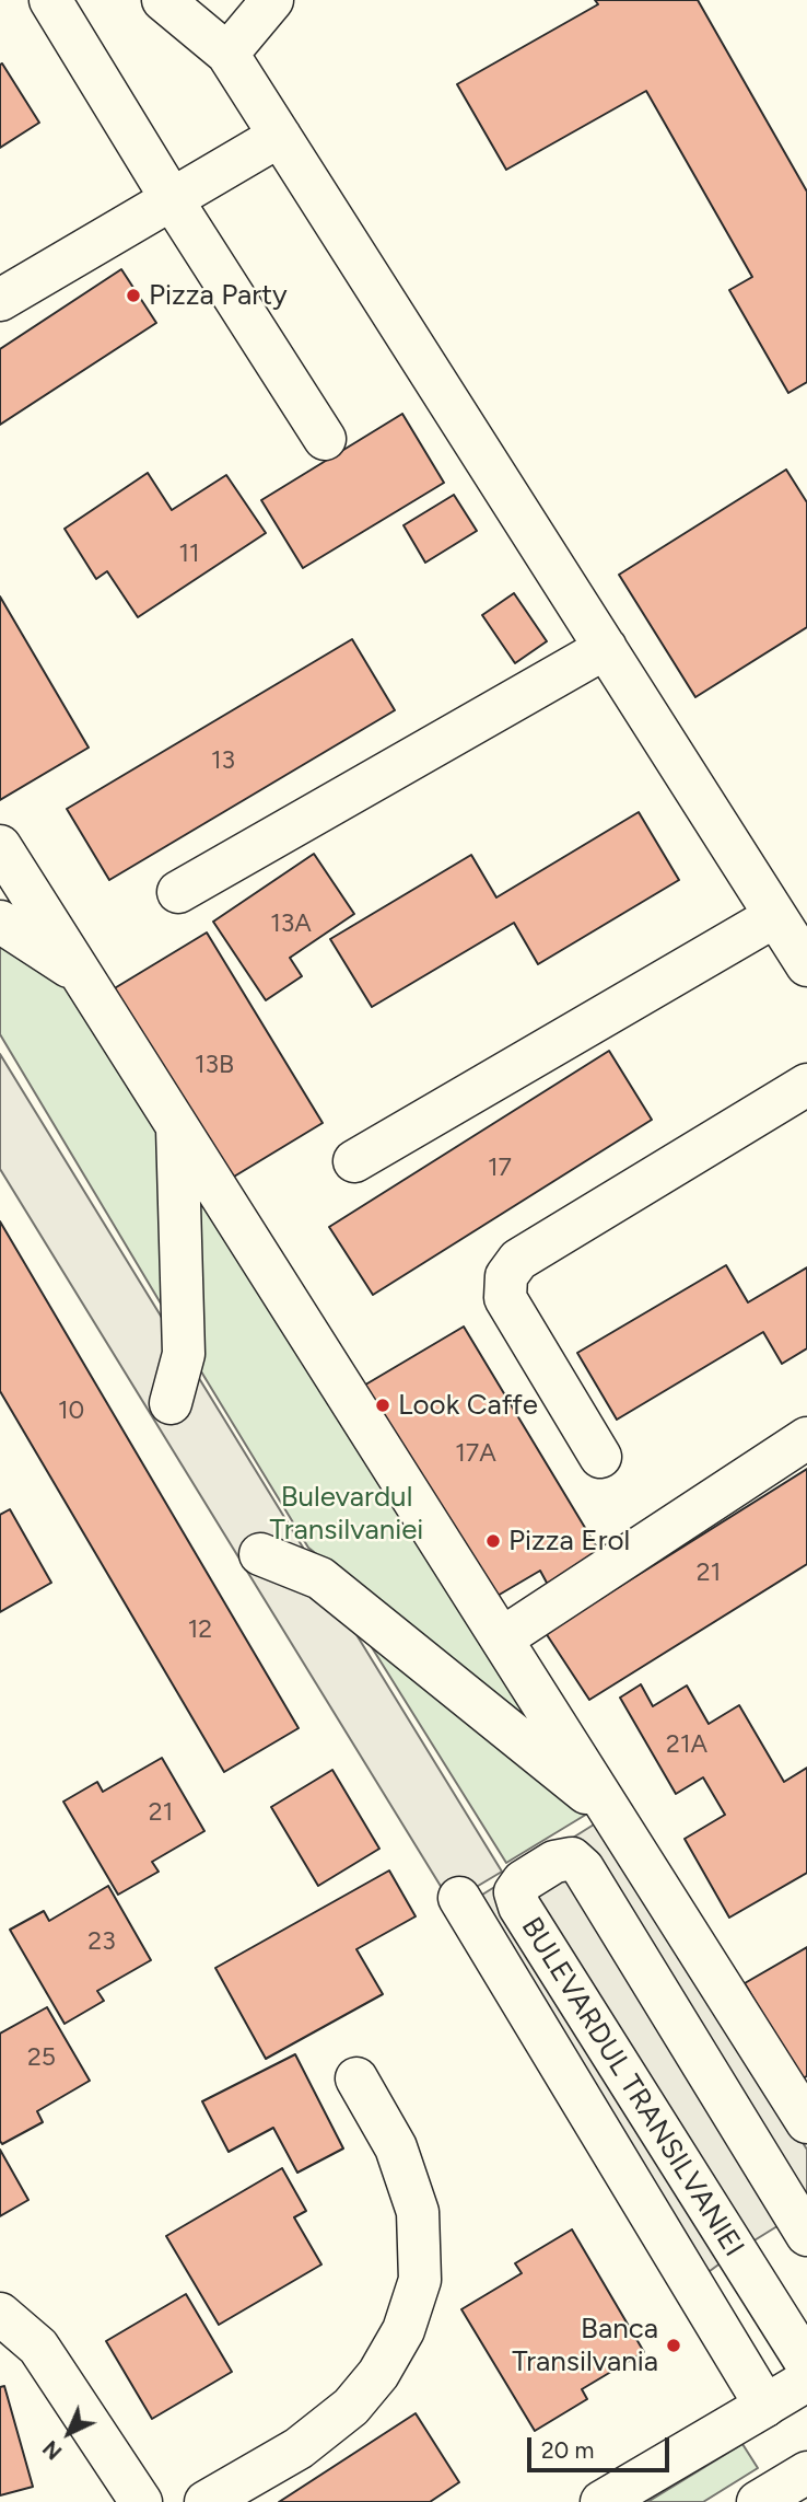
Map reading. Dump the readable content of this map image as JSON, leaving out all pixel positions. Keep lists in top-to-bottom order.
{
  "streets": {
    "street": ["BULEVARDUL TRANSILVANIEI"]
  },
  "parks": ["Bulevardul Transilvaniei"],
  "places": [
    "Pizza Party",
    "Look Caffe",
    "Pizza Erol",
    "Banca Transilvania"
  ],
  "house_numbers": [
    "11",
    "13",
    "13A",
    "13B",
    "17",
    "10",
    "17A",
    "21",
    "12",
    "21A",
    "21",
    "23",
    "25"
  ],
  "scale_bar": "20 m",
  "north": "bottom left"
}
